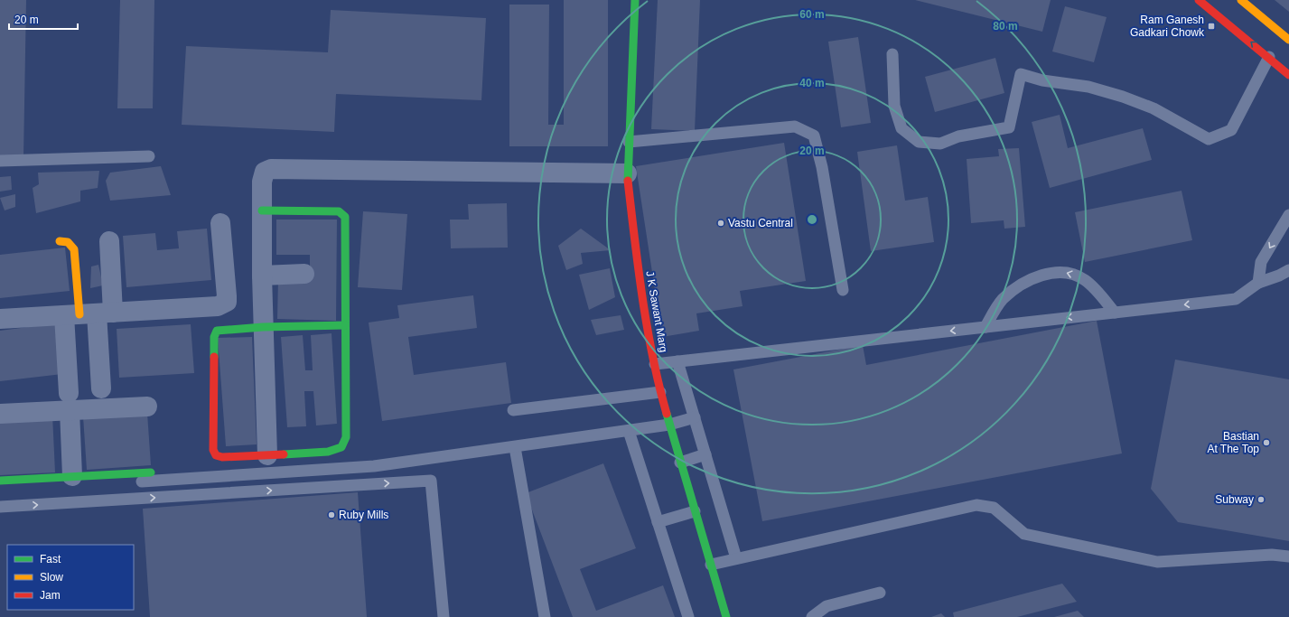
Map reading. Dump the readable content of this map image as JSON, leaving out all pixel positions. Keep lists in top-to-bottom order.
{
  "streets": {
    "street": ["J K Sawant Marg"]
  },
  "places": {
    "transit": ["Ram Ganesh Gadkari Chowk"],
    "other": [
      "Vastu Central",
      "Bastian At The Top",
      "Subway",
      "Ruby Mills"
    ]
  },
  "legend": ["Fast", "Slow", "Jam"],
  "scale_bar": "20 m",
  "rings": [
    "60 m",
    "80 m",
    "40 m",
    "20 m"
  ]
}
